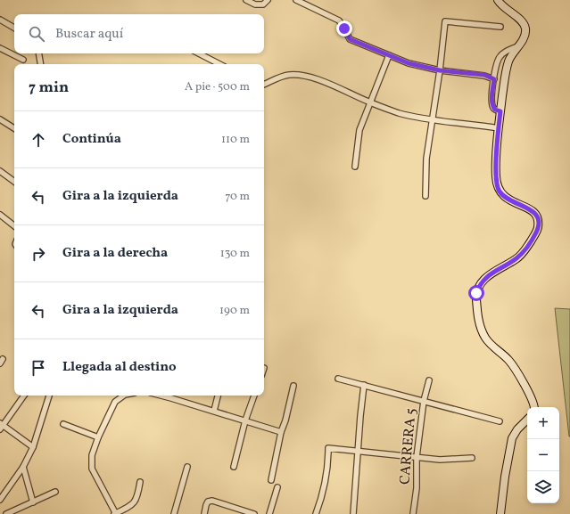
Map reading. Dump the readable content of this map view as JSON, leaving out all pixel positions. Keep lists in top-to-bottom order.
{
  "streets": {
    "street": ["CARRERA 5"]
  },
  "page": {
    "search": "Buscar aquí",
    "heading": ["7 min", "A pie · 500 m"],
    "list": [
      ["Continúa", "110 m"],
      ["Gira a la izquierda", "70 m"],
      ["Gira a la derecha", "130 m"],
      ["Gira a la izquierda", "190 m"],
      "Llegada al destino"
    ],
    "map_buttons": ["+", "−"]
  }
}
